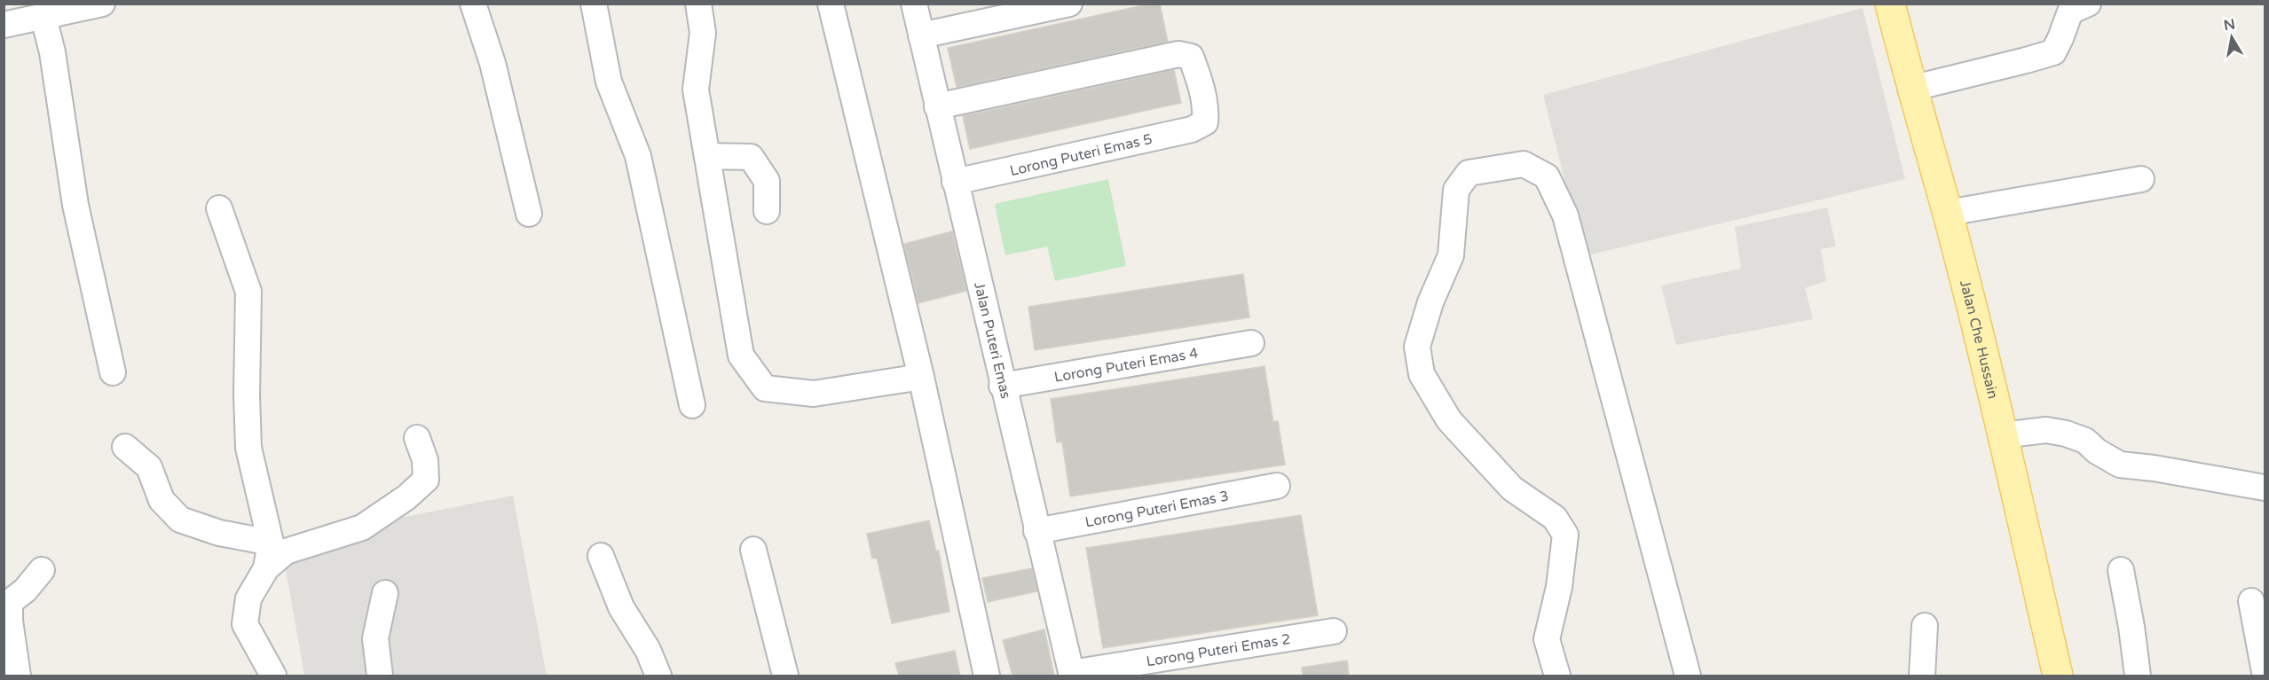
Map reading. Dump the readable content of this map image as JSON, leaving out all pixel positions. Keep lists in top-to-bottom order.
{
  "streets": {
    "main road": ["Jalan Che Hussain"],
    "street": [
      "Lorong Puteri Emas 5",
      "Jalan Puteri Emas",
      "Lorong Puteri Emas 4",
      "Lorong Puteri Emas 3",
      "Lorong Puteri Emas 2"
    ]
  },
  "crossings": [
    ["Lorong Puteri Emas 5", "Jalan Puteri Emas"],
    ["Jalan Puteri Emas", "Lorong Puteri Emas 4"],
    ["Jalan Puteri Emas", "Lorong Puteri Emas 3"],
    ["Jalan Puteri Emas", "Lorong Puteri Emas 2"]
  ],
  "north": "top"
}
